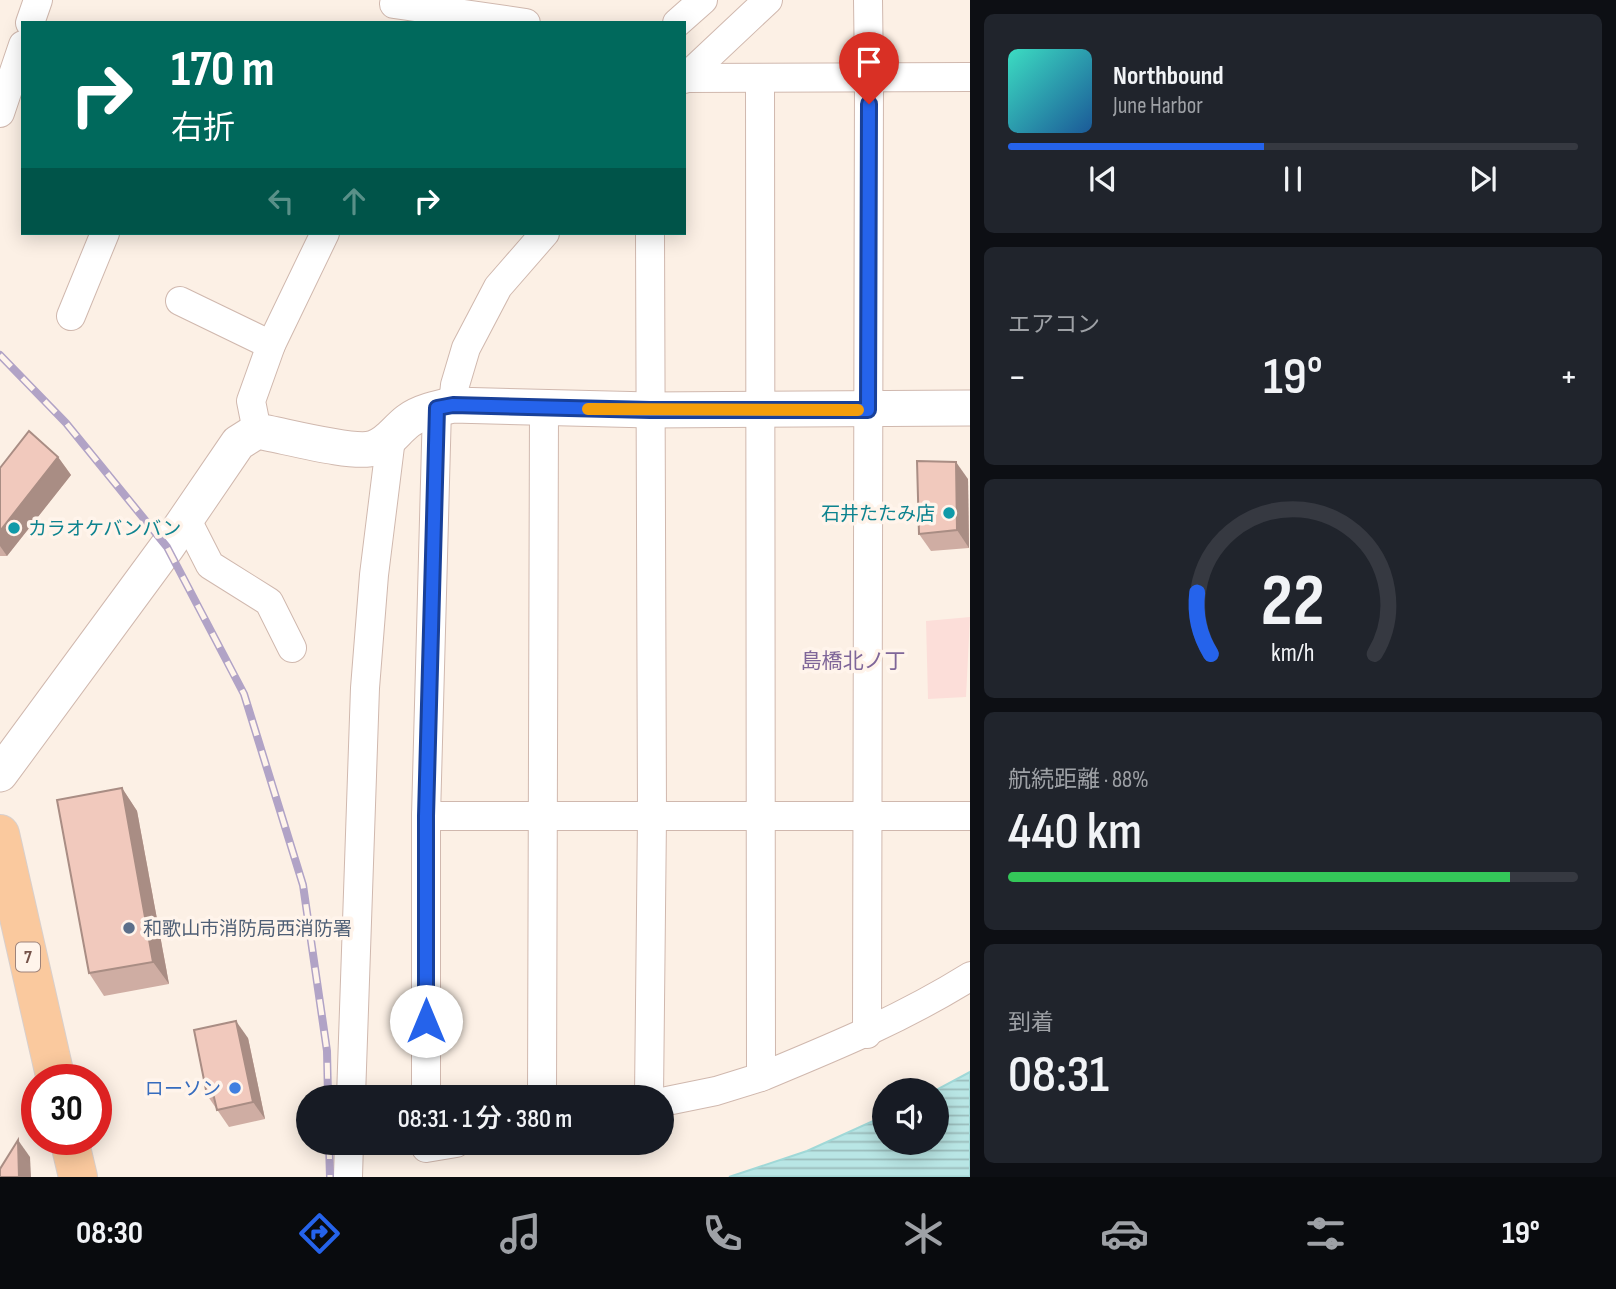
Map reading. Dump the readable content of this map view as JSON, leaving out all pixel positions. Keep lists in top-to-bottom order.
{
  "streets": {
    "main road": ["7"]
  },
  "districts": ["島橋北ノ丁"],
  "places": [
    "石井たたみ店",
    "カラオケバンバン",
    "和歌山市消防局西消防署",
    "ローソン"
  ],
  "page": {
    "turn": ["170 m", "右折"],
    "song": ["Northbound", "June Harbor"],
    "tile": [
      "エアコン",
      ["航続距離 · 88%", "440 km"],
      ["到着", "08:31"]
    ],
    "heat": ["−", "19°", "+"],
    "limit": "30",
    "trip": "08:31 · 1 分 · 380 m",
    "tabs": ["08:30", "19°"],
    "gauge": ["22", "km/h"]
  }
}
